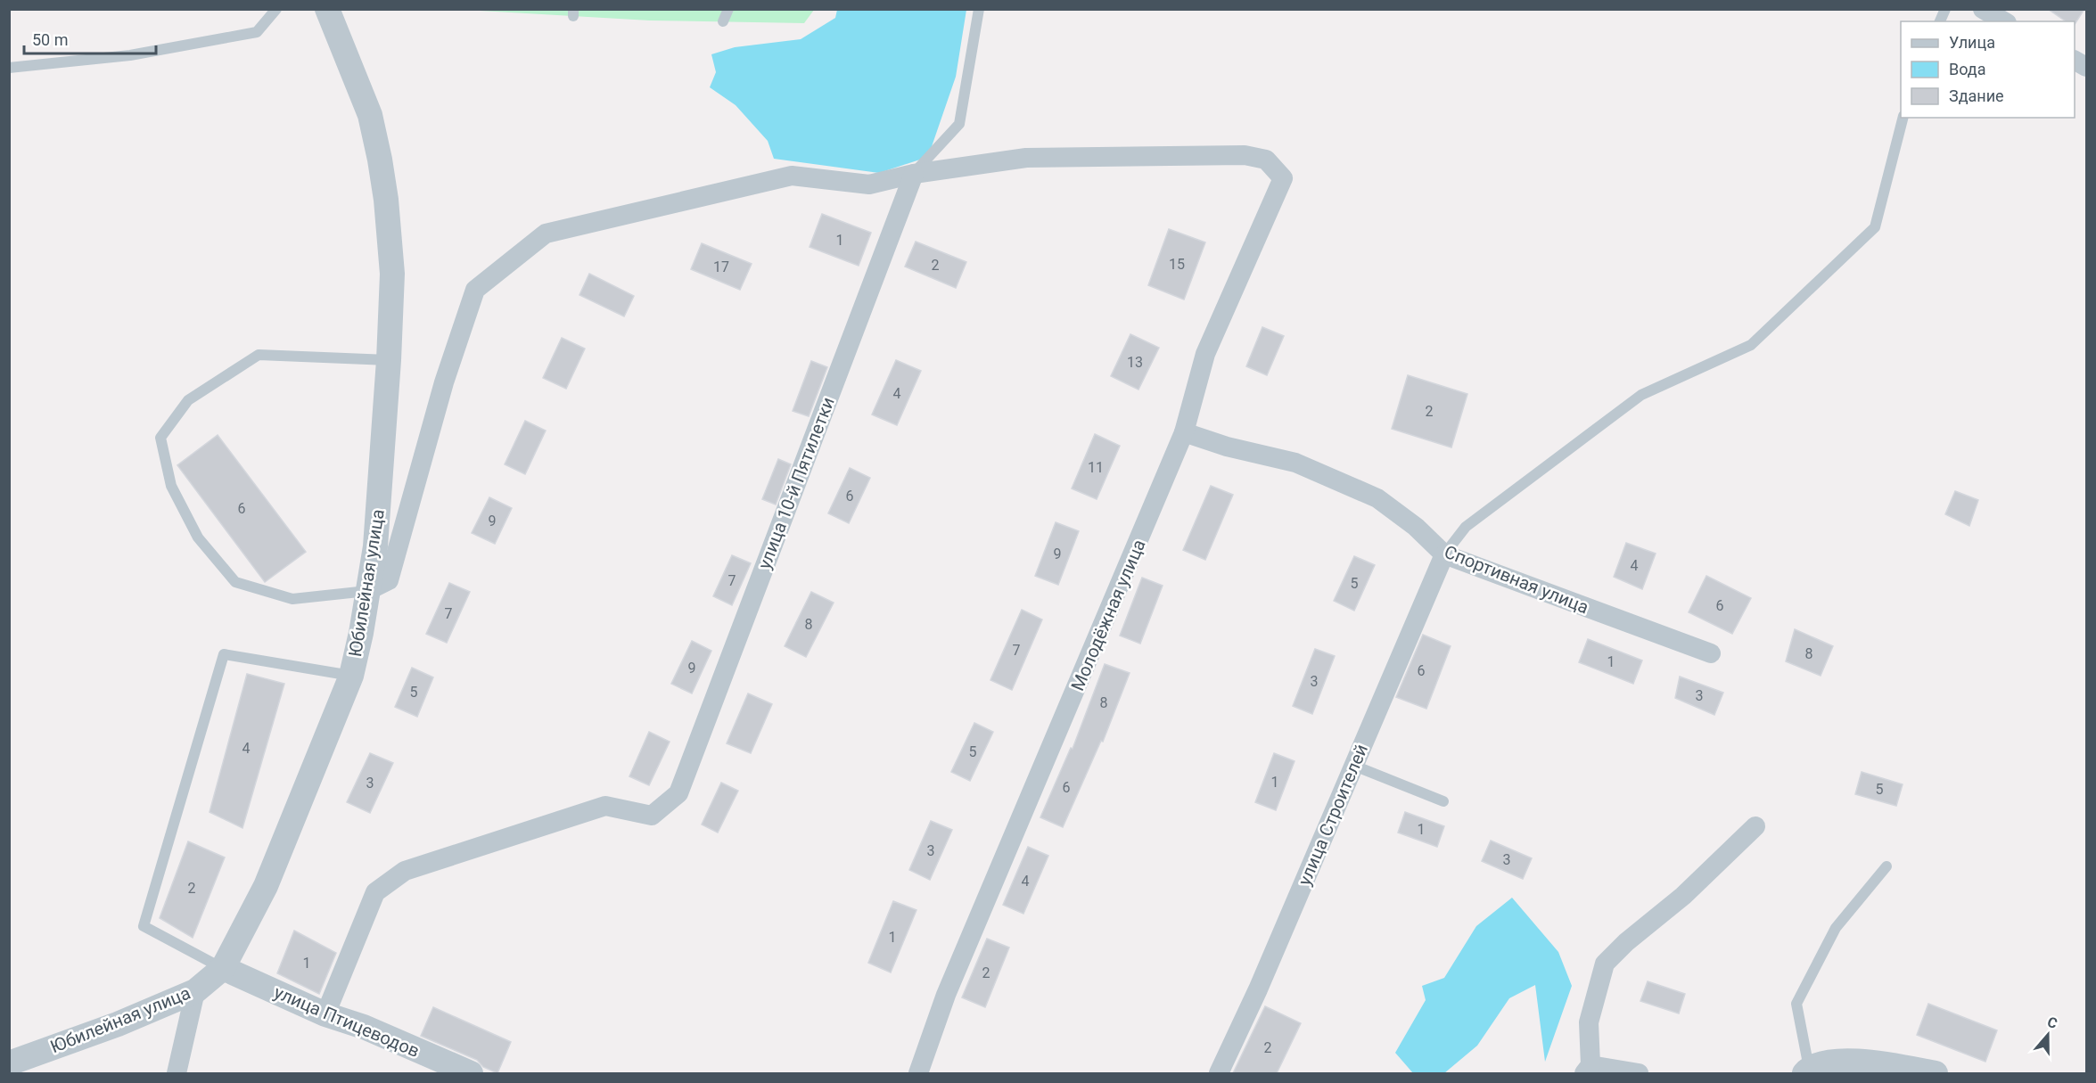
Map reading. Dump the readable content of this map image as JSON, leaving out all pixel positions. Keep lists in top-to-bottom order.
{
  "streets": {
    "street": [
      "улица 10-й Пятилетки",
      "Спортивная улица",
      "Юбилейная улица",
      "Молодёжная улица",
      "улица Строителей",
      "улица Птицеводов"
    ]
  },
  "crossings": [
    ["улица 10-й Пятилетки", "Молодёжная улица"],
    ["улица 10-й Пятилетки", "улица Птицеводов"],
    ["Спортивная улица", "Молодёжная улица"],
    ["Спортивная улица", "улица Строителей"],
    ["Юбилейная улица", "улица Птицеводов"]
  ],
  "house_numbers": [
    "1",
    "15",
    "2",
    "17",
    "13",
    "4",
    "2",
    "11",
    "6",
    "6",
    "9",
    "9",
    "4",
    "7",
    "5",
    "6",
    "7",
    "8",
    "7",
    "8",
    "1",
    "9",
    "6",
    "3",
    "5",
    "3",
    "8",
    "4",
    "5",
    "1",
    "3",
    "6",
    "5",
    "1",
    "3",
    "3",
    "4",
    "2",
    "1",
    "1",
    "2",
    "2"
  ],
  "legend": ["Улица", "Вода", "Здание"],
  "scale_bar": "50 m",
  "north": "top"
}
